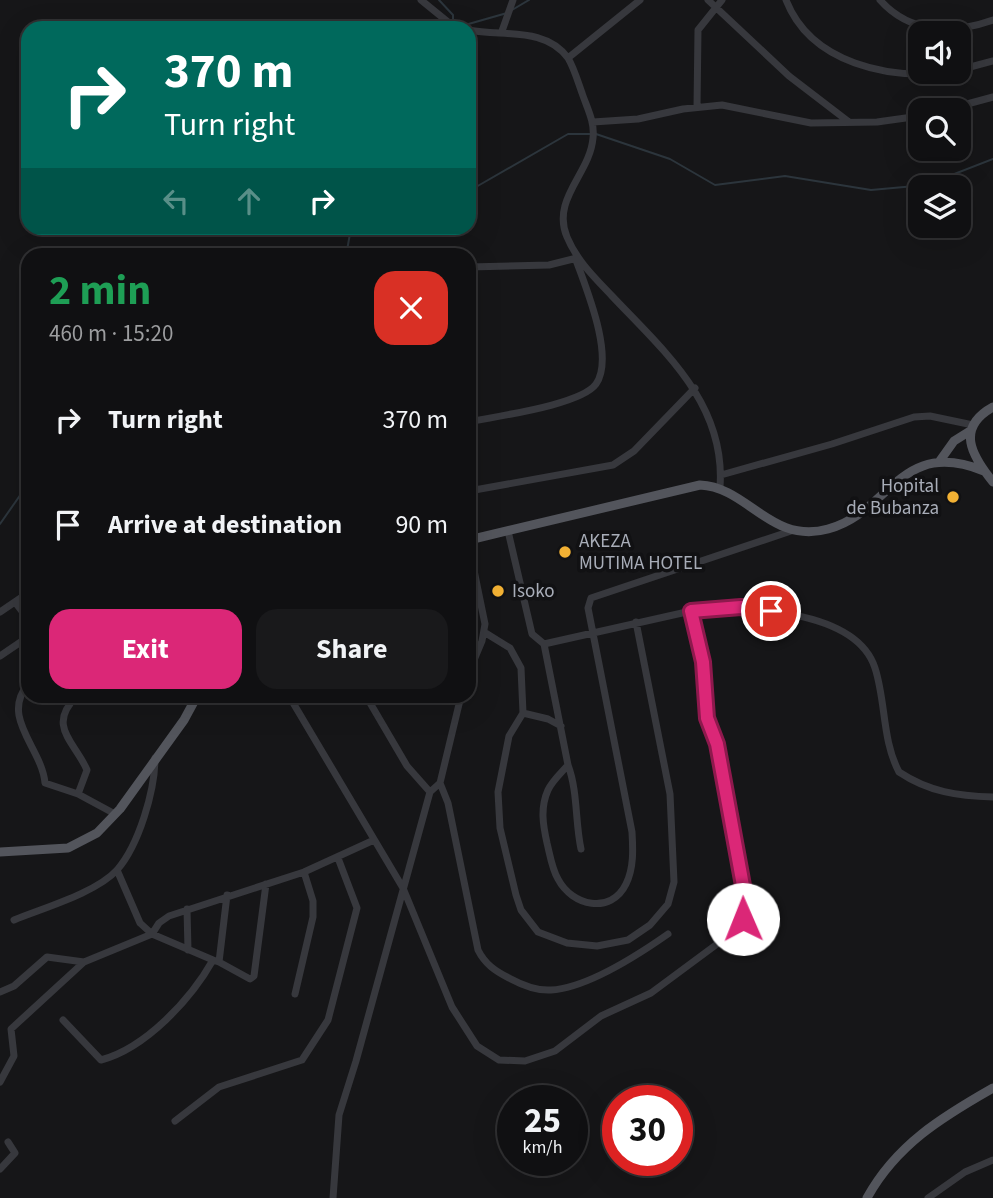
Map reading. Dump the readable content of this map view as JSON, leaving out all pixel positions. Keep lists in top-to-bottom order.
{
  "places": ["Hopital de Bubanza", "AKEZA MUTIMA HOTEL", "Isoko"],
  "page": {
    "turn": ["370 m", "Turn right"],
    "heading": ["2 min", "460 m · 15:20"],
    "list": [
      {
        "name": "Turn right",
        "value": "370 m"
      },
      {
        "name": "Arrive at destination",
        "value": "90 m"
      }
    ],
    "buttons": ["Exit", "Share"],
    "speed": "25 km/h",
    "limit": "30"
  }
}
